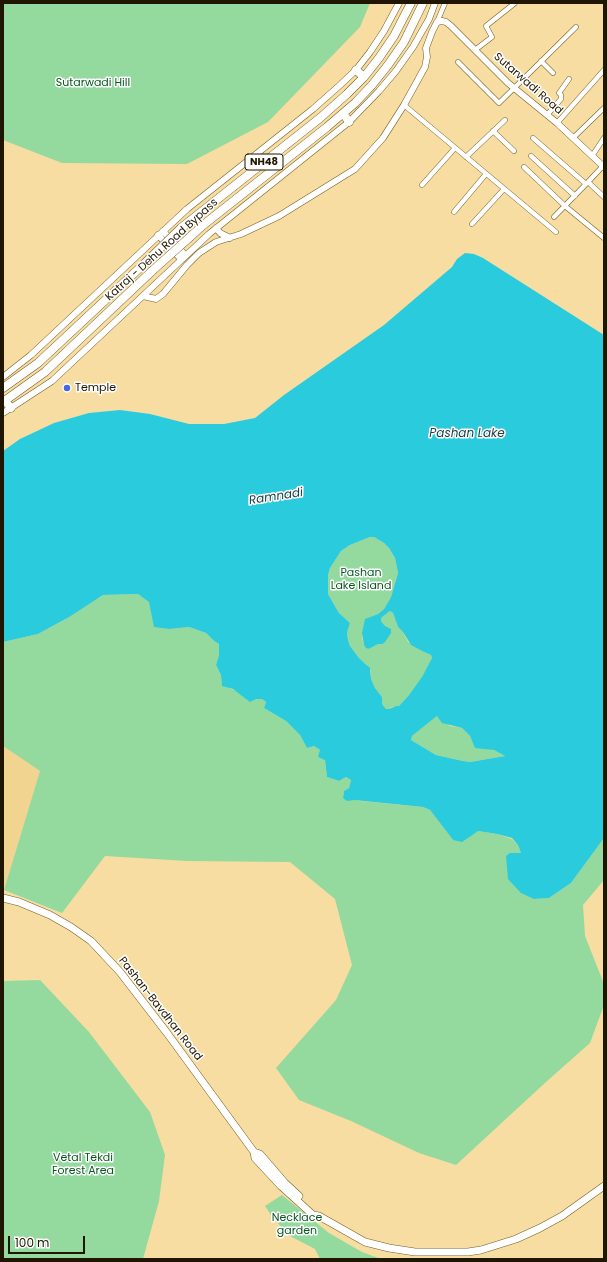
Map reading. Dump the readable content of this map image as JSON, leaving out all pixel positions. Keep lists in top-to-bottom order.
{
  "streets": {
    "highway": ["NH48", "Katraj - Dehu Road Bypass"],
    "main road": ["Pashan-Bavdhan Road"],
    "street": ["Sutarwadi Road"]
  },
  "water": ["Pashan Lake", "Ramnadi"],
  "parks": [
    "Sutarwadi Hill",
    "Pashan Lake Island",
    "Vetal Tekdi Forest Area",
    "Necklace garden"
  ],
  "places": ["Temple"],
  "scale_bar": "100 m"
}
